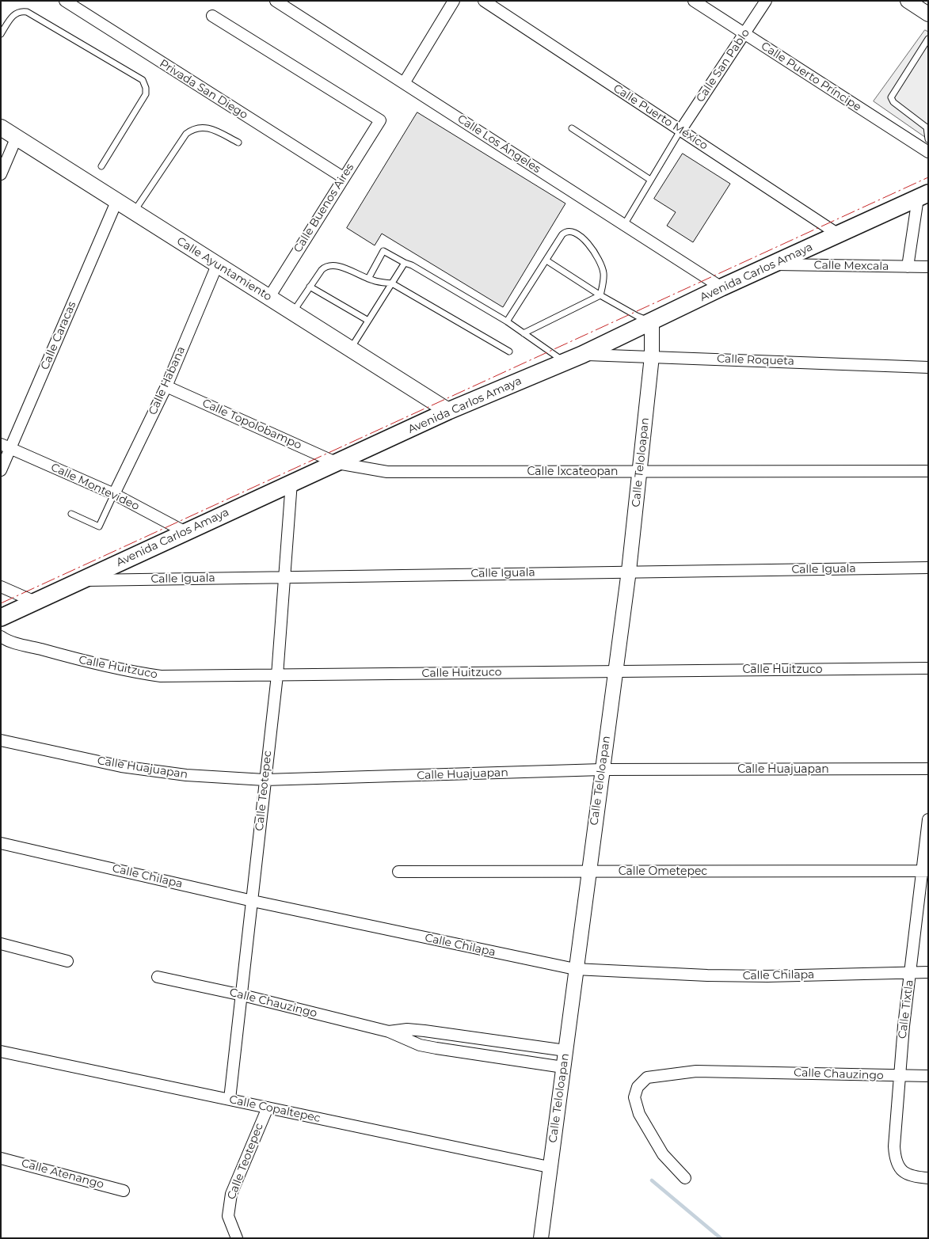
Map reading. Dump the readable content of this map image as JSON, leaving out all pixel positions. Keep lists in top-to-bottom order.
{
  "streets": {
    "main road": ["Calle Ayuntamiento", "Avenida Carlos Amaya"],
    "street": [
      "Calle San Pablo",
      "Calle Puerto Príncipe",
      "Privada San Diego",
      "Calle Puerto México",
      "Calle Los Ángeles",
      "Calle Buenos Aires",
      "Calle Mexcala",
      "Calle Caracas",
      "Calle Roqueta",
      "Calle Habana",
      "Calle Topolobampo",
      "Calle Teloloapan",
      "Calle Ixcateopan",
      "Calle Montevideo",
      "Calle Iguala",
      "Calle Huitzuco",
      "Calle Huajuapan",
      "Calle Teotepec",
      "Calle Ometepec",
      "Calle Chilapa",
      "Calle Chauzingo",
      "Calle Tixtla",
      "Calle Copaltepec",
      "Calle Atenango"
    ]
  },
  "crossings": [
    ["Calle San Pablo", "Calle Puerto Príncipe"],
    ["Calle San Pablo", "Calle Puerto México"],
    ["Privada San Diego", "Calle Buenos Aires"],
    ["Calle Puerto México", "Avenida Carlos Amaya"],
    ["Calle Los Ángeles", "Avenida Carlos Amaya"],
    ["Calle Buenos Aires", "Calle Ayuntamiento"],
    ["Calle Mexcala", "Avenida Carlos Amaya"],
    ["Calle Ayuntamiento", "Avenida Carlos Amaya"],
    ["Calle Ayuntamiento", "Calle Caracas"],
    ["Calle Ayuntamiento", "Calle Habana"],
    ["Avenida Carlos Amaya", "Calle Roqueta"],
    ["Avenida Carlos Amaya", "Calle Topolobampo"],
    ["Avenida Carlos Amaya", "Calle Teloloapan"],
    ["Avenida Carlos Amaya", "Calle Ixcateopan"],
    ["Avenida Carlos Amaya", "Calle Montevideo"],
    ["Avenida Carlos Amaya", "Calle Iguala"],
    ["Avenida Carlos Amaya", "Calle Teotepec"],
    ["Calle Caracas", "Calle Montevideo"],
    ["Calle Roqueta", "Calle Teloloapan"],
    ["Calle Habana", "Calle Topolobampo"],
    ["Calle Habana", "Calle Montevideo"],
    ["Calle Topolobampo", "Calle Ixcateopan"],
    ["Calle Teloloapan", "Calle Ixcateopan"],
    ["Calle Teloloapan", "Calle Iguala"],
    ["Calle Teloloapan", "Calle Huitzuco"],
    ["Calle Teloloapan", "Calle Huajuapan"],
    ["Calle Teloloapan", "Calle Ometepec"],
    ["Calle Teloloapan", "Calle Chilapa"],
    ["Calle Teloloapan", "Calle Chauzingo"],
    ["Calle Teloloapan", "Calle Copaltepec"],
    ["Calle Iguala", "Calle Teotepec"],
    ["Calle Huitzuco", "Calle Teotepec"],
    ["Calle Huajuapan", "Calle Teotepec"],
    ["Calle Teotepec", "Calle Chilapa"],
    ["Calle Teotepec", "Calle Chauzingo"],
    ["Calle Teotepec", "Calle Copaltepec"],
    ["Calle Ometepec", "Calle Tixtla"],
    ["Calle Chilapa", "Calle Tixtla"],
    ["Calle Chauzingo", "Calle Tixtla"]
  ]
}
